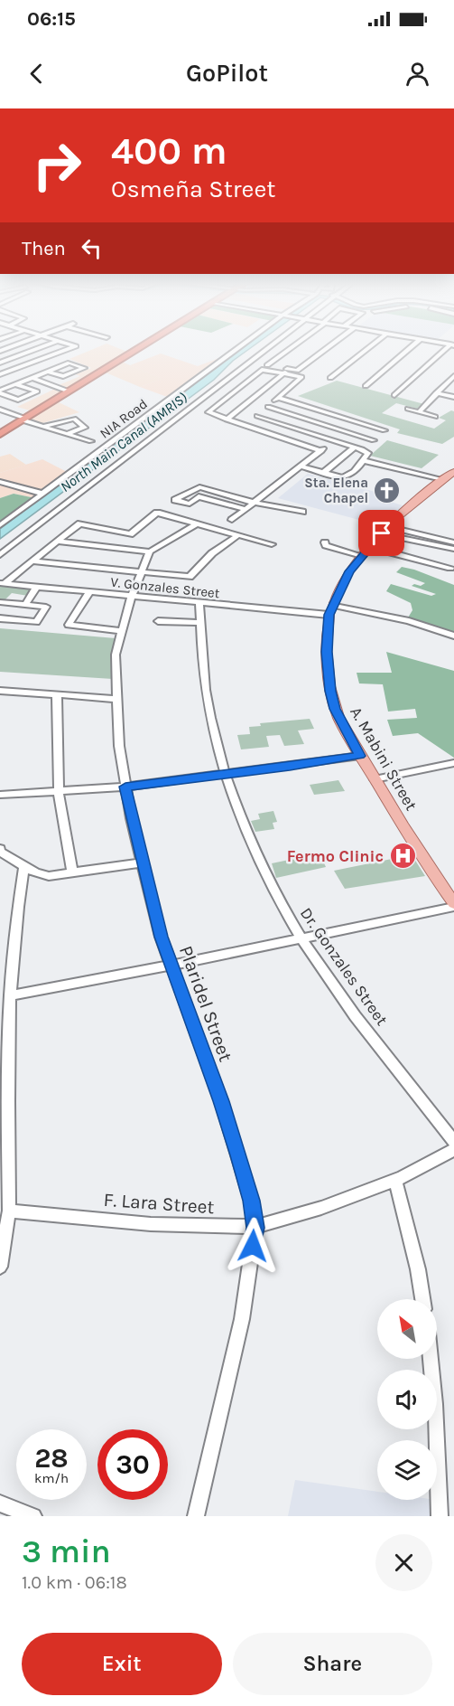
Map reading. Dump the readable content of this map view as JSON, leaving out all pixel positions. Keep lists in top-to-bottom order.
{
  "streets": {
    "main road": ["A. Mabini Street"],
    "street": [
      "NIA Road",
      "V. Gonzales Street",
      "Dr. Gonzales Street",
      "Plaridel Street",
      "F. Lara Street"
    ]
  },
  "crossings": [
    ["V. Gonzales Street", "A. Mabini Street"],
    ["V. Gonzales Street", "Dr. Gonzales Street"],
    ["V. Gonzales Street", "Plaridel Street"],
    ["Plaridel Street", "F. Lara Street"]
  ],
  "water": ["North Main Canal (AMRIS)"],
  "places": {
    "church": ["Sta. Elena Chapel"],
    "hospital": ["Fermo Clinic"]
  },
  "north": "top left",
  "page": {
    "status": "06:15",
    "header": "GoPilot",
    "turn": ["400 m", "Osmeña Street"],
    "then": "Then",
    "speed": "28 km/h",
    "limit": "30",
    "heading": ["3 min", "1.0 km · 06:18"],
    "buttons": ["Exit", "Share"]
  }
}
